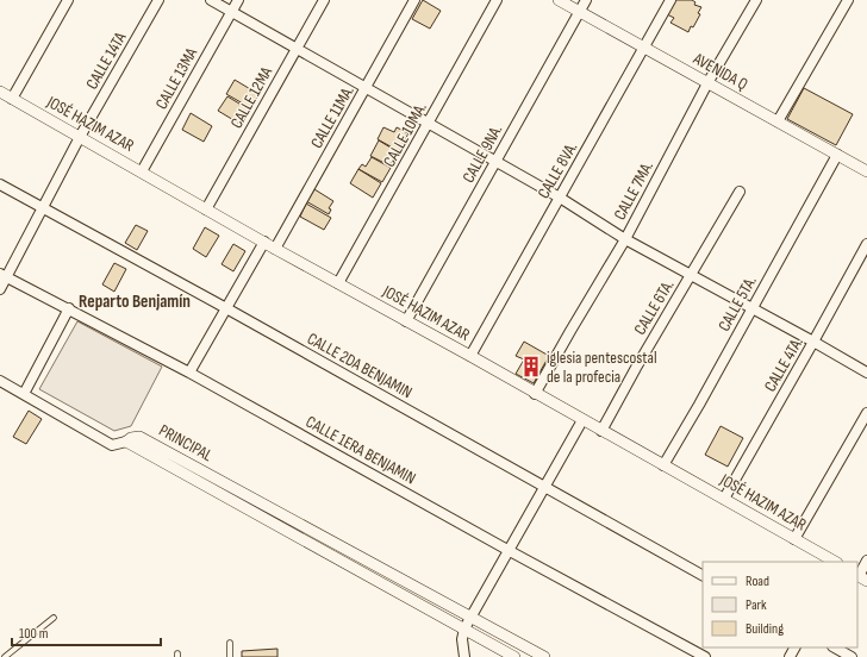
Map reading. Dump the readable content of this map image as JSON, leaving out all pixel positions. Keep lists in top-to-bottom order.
{
  "streets": {
    "street": [
      "CALLE 14TA",
      "AVENIDA Q",
      "CALLE 13MA",
      "CALLE 12MA",
      "CALLE 11MA.",
      "JOSÉ HAZIM AZAR",
      "CALLE 10MA.",
      "CALLE 9NA.",
      "CALLE 8VA.",
      "CALLE 7MA.",
      "CALLE 5TA.",
      "CALLE 6TA.",
      "CALLE 4TA.",
      "CALLE 2DA BENJAMIN",
      "PRINCIPAL",
      "CALLE 1ERA BENJAMIN"
    ]
  },
  "crossings": [
    ["CALLE 14TA", "JOSÉ HAZIM AZAR"],
    ["CALLE 14TA", "CALLE 2DA BENJAMIN"],
    ["CALLE 14TA", "CALLE 1ERA BENJAMIN"],
    ["AVENIDA Q", "CALLE 9NA."],
    ["AVENIDA Q", "CALLE 8VA."],
    ["AVENIDA Q", "CALLE 7MA."],
    ["AVENIDA Q", "CALLE 5TA."],
    ["CALLE 13MA", "JOSÉ HAZIM AZAR"],
    ["CALLE 12MA", "JOSÉ HAZIM AZAR"],
    ["CALLE 11MA.", "JOSÉ HAZIM AZAR"],
    ["JOSÉ HAZIM AZAR", "CALLE 10MA."],
    ["JOSÉ HAZIM AZAR", "CALLE 9NA."],
    ["JOSÉ HAZIM AZAR", "CALLE 8VA."],
    ["JOSÉ HAZIM AZAR", "CALLE 7MA."],
    ["JOSÉ HAZIM AZAR", "CALLE 5TA."],
    ["JOSÉ HAZIM AZAR", "CALLE 6TA."],
    ["JOSÉ HAZIM AZAR", "CALLE 4TA."]
  ],
  "districts": ["Reparto Benjamín"],
  "places": {
    "building": ["iglesia pentescostal de la profecia"]
  },
  "legend": ["Road", "Park", "Building"],
  "scale_bar": "100 m"
}
